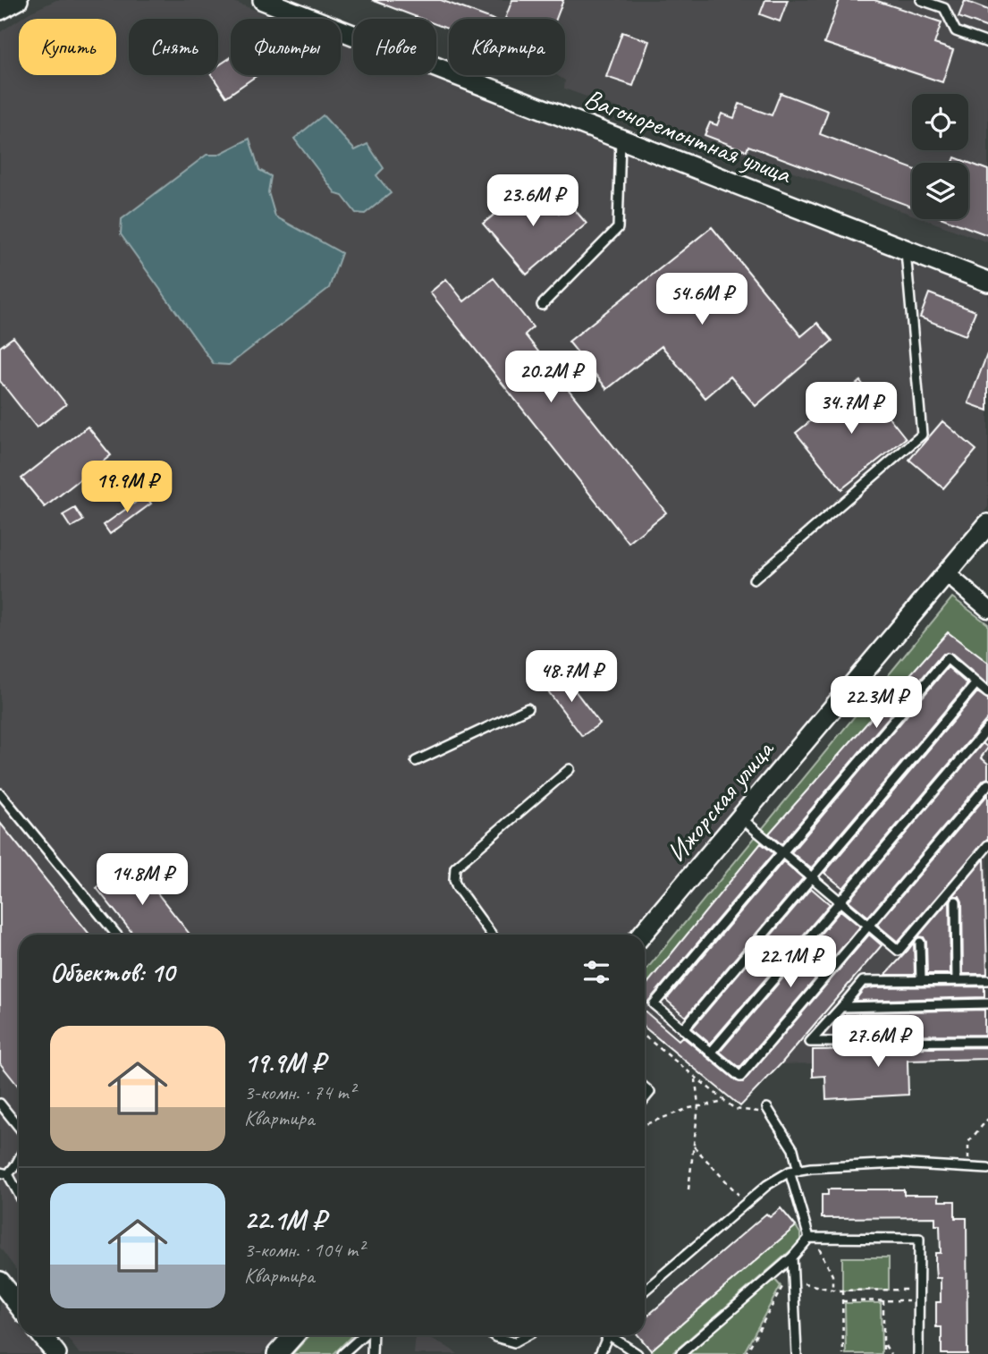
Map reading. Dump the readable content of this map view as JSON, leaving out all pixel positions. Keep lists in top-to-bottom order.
{
  "streets": {
    "street": ["Вагоноремонтная улица", "Ижорская улица"]
  },
  "page": {
    "chip": [
      "Купить",
      "Снять",
      "Фильтры",
      "Новое",
      "Квартира"
    ],
    "price": [
      "23.6M ₽",
      "54.6M ₽",
      "20.2M ₽",
      "34.7M ₽",
      "19.9M ₽",
      "48.7M ₽",
      "22.3M ₽",
      "14.8M ₽",
      "22.1M ₽",
      "27.6M ₽"
    ],
    "heading": "Объектов: 10",
    "list": [
      {
        "name": "19.9M ₽",
        "note": "3-комн. · 74 m² · Квартира"
      },
      {
        "name": "22.1M ₽",
        "note": "3-комн. · 104 m² · Квартира"
      }
    ]
  }
}
